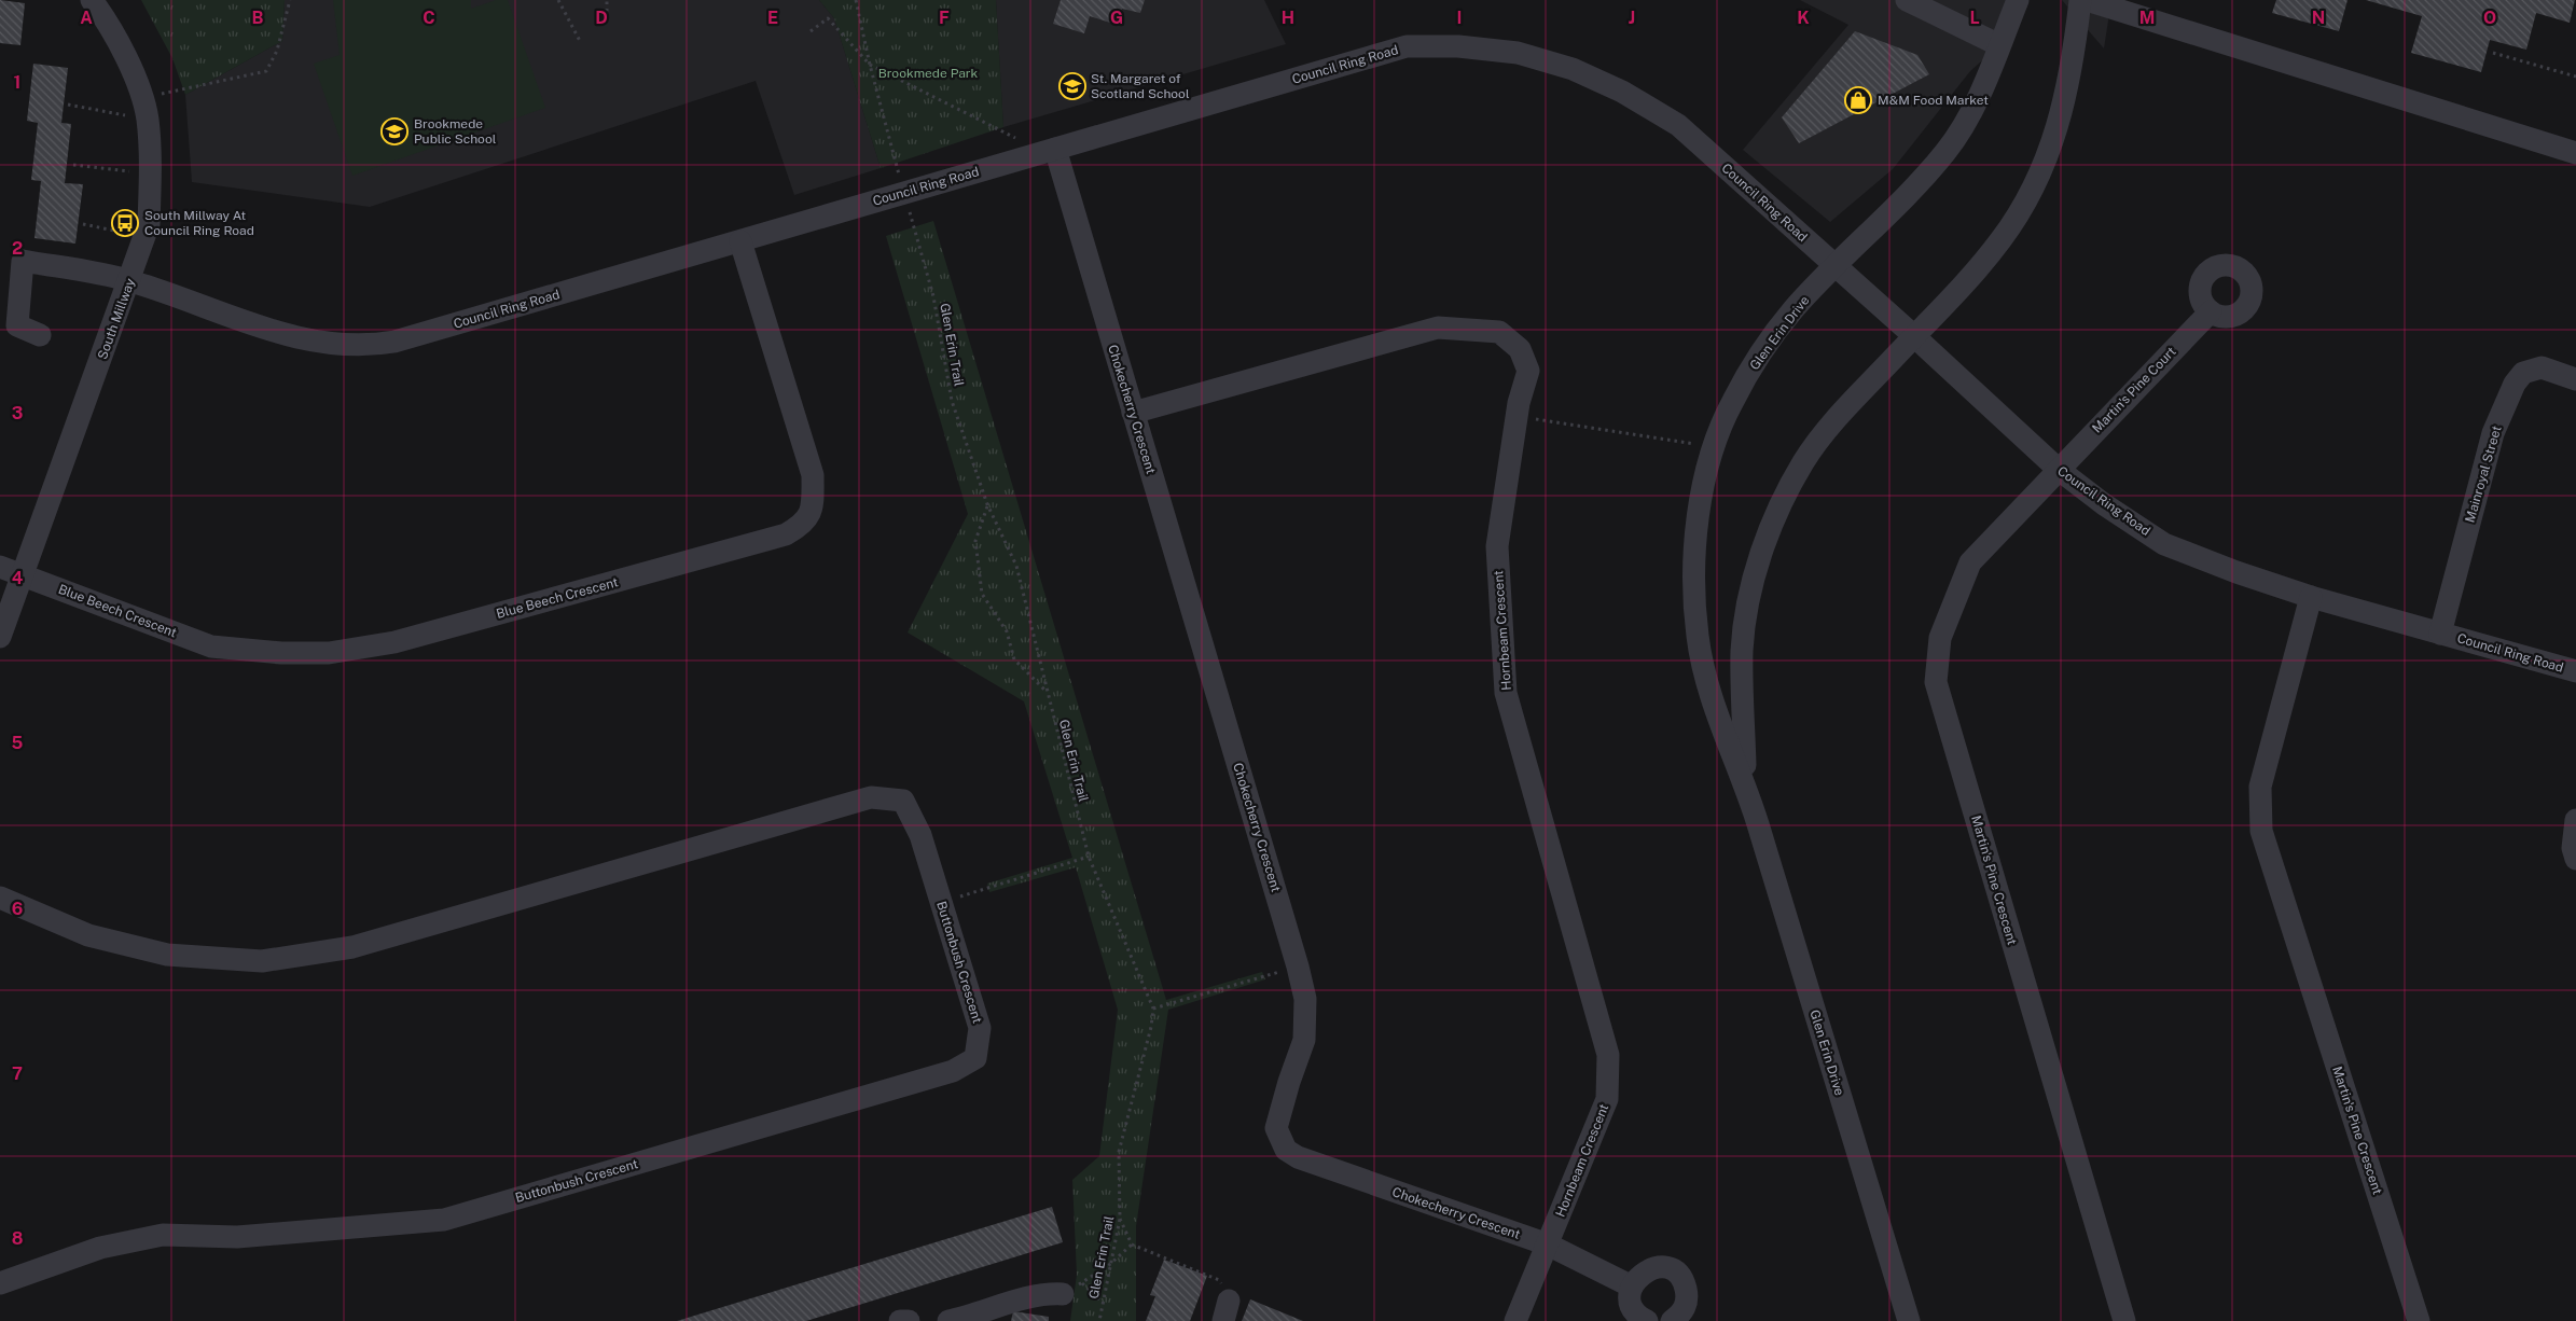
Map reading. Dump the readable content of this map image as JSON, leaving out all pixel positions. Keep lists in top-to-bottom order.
{
  "streets": {
    "street": [
      "Council Ring Road",
      "South Millway",
      "Glen Erin Drive",
      "Martin's Pine Court",
      "Chokecherry Crescent",
      "Mainroyal Street",
      "Blue Beech Crescent",
      "Hornbeam Crescent",
      "Martin's Pine Crescent",
      "Buttonbush Crescent"
    ],
    "path": ["Glen Erin Trail"]
  },
  "crossings": [
    ["Council Ring Road", "South Millway"],
    ["Council Ring Road", "Glen Erin Drive"],
    ["Council Ring Road", "Martin's Pine Court"],
    ["Council Ring Road", "Chokecherry Crescent"],
    ["Council Ring Road", "Mainroyal Street"],
    ["Council Ring Road", "Blue Beech Crescent"],
    ["Council Ring Road", "Martin's Pine Crescent"],
    ["South Millway", "Blue Beech Crescent"],
    ["Martin's Pine Court", "Martin's Pine Crescent"],
    ["Chokecherry Crescent", "Hornbeam Crescent"]
  ],
  "parks": ["Brookmede Park"],
  "places": {
    "school or university": ["St. Margaret of Scotland School", "Brookmede Public School"],
    "shop": ["M&M Food Market"],
    "bus stop": ["South Millway At Council Ring Road"]
  },
  "grid": {
    "columns": [
      "A",
      "B",
      "C",
      "D",
      "E",
      "F",
      "G",
      "H",
      "I",
      "J",
      "K",
      "L",
      "M",
      "N",
      "O"
    ],
    "rows": [
      "1",
      "2",
      "3",
      "4",
      "5",
      "6",
      "7",
      "8"
    ]
  }
}
